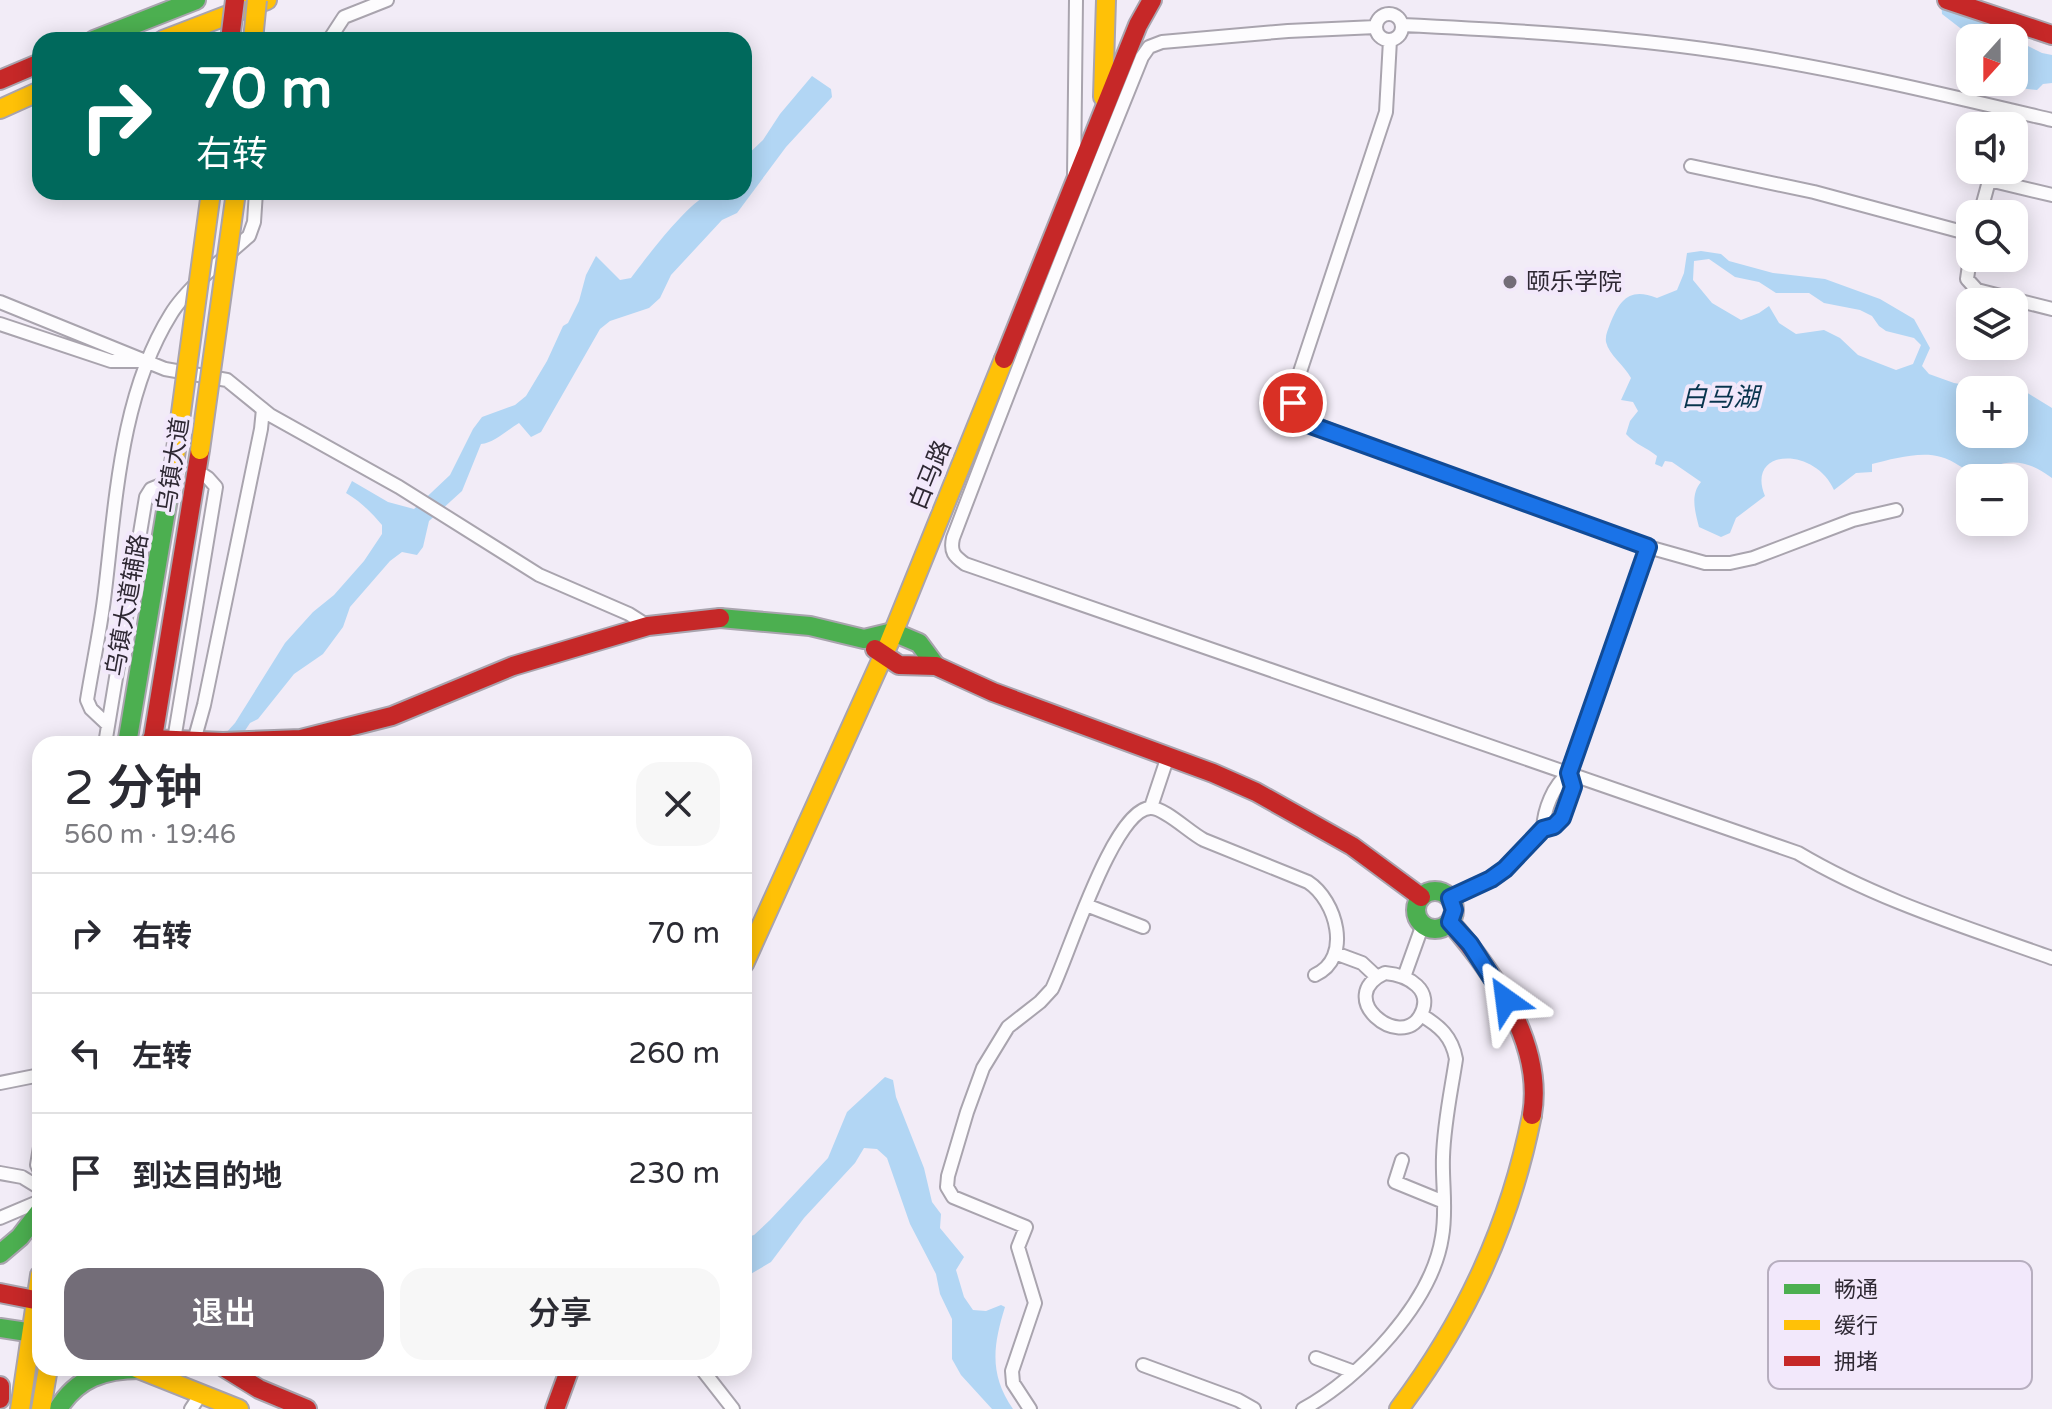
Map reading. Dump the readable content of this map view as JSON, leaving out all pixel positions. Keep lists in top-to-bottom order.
{
  "streets": {
    "main road": ["乌镇大道", "白马路"],
    "street": ["乌镇大道辅路"]
  },
  "crossings": [
    ["乌镇大道", "乌镇大道辅路"]
  ],
  "water": ["白马湖"],
  "places": ["颐乐学院"],
  "legend": ["畅通", "缓行", "拥堵"],
  "north": "bottom",
  "page": {
    "map_buttons": ["+", "−"],
    "turn": ["70 m", "右转"],
    "heading": ["2 分钟", "560 m · 19:46"],
    "list": [
      {
        "name": "右转",
        "value": "70 m"
      },
      {
        "name": "左转",
        "value": "260 m"
      },
      {
        "name": "到达目的地",
        "value": "230 m"
      }
    ],
    "buttons": ["退出", "分享"]
  }
}
